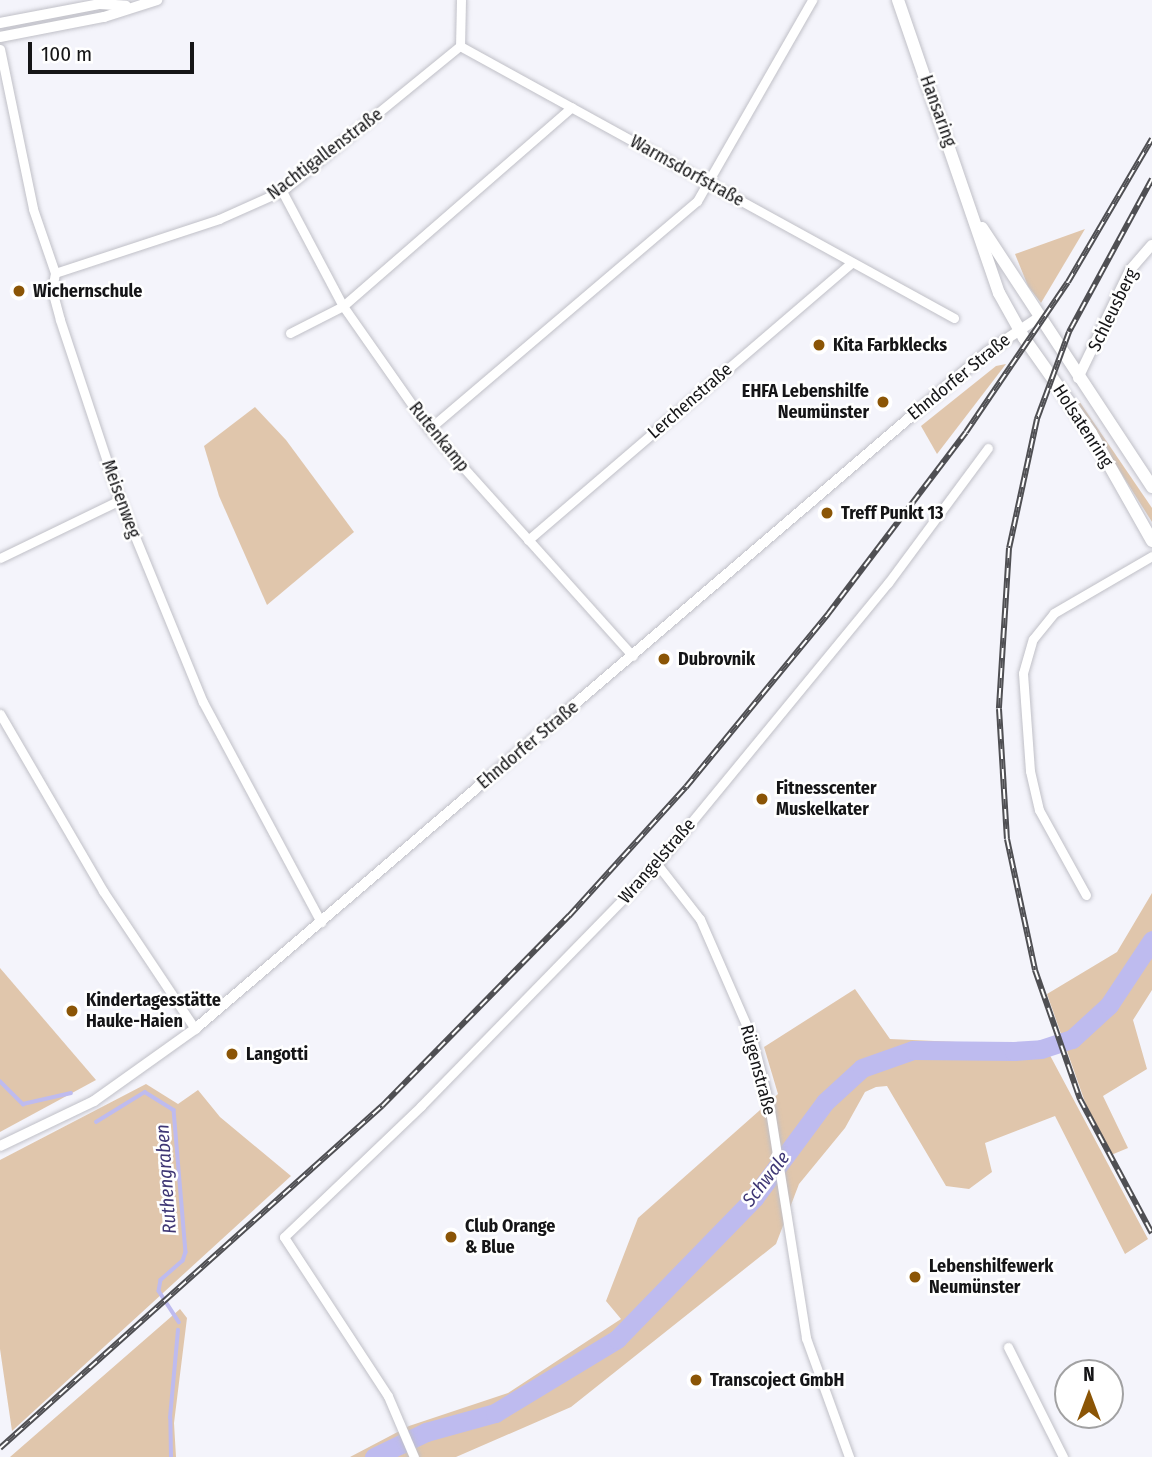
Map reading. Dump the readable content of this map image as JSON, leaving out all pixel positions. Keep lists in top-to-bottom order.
{
  "streets": {
    "main road": ["Hansaring", "Holsatenring"],
    "street": [
      "Nachtigallenstraße",
      "Warmsdorfstraße",
      "Schleusberg",
      "Ehndorfer Straße",
      "Lerchenstraße",
      "Rutenkamp",
      "Meisenweg",
      "Wrangelstraße",
      "Rügenstraße"
    ]
  },
  "crossings": [
    ["Hansaring", "Ehndorfer Straße"],
    ["Hansaring", "Holsatenring"],
    ["Nachtigallenstraße", "Warmsdorfstraße"],
    ["Nachtigallenstraße", "Rutenkamp"],
    ["Nachtigallenstraße", "Meisenweg"],
    ["Warmsdorfstraße", "Lerchenstraße"],
    ["Schleusberg", "Holsatenring"],
    ["Ehndorfer Straße", "Holsatenring"],
    ["Ehndorfer Straße", "Rutenkamp"],
    ["Ehndorfer Straße", "Meisenweg"],
    ["Lerchenstraße", "Rutenkamp"],
    ["Wrangelstraße", "Rügenstraße"]
  ],
  "water": ["Ruthengraben", "Schwale"],
  "places": [
    "Wichernschule",
    "Kita Farbklecks",
    "EHFA Lebenshilfe Neumünster",
    "Treff Punkt 13",
    "Dubrovnik",
    "Fitnesscenter Muskelkater",
    "Kindertagesstätte Hauke-Haien",
    "Langotti",
    "Club Orange & Blue",
    "Lebenshilfewerk Neumünster",
    "Transcoject GmbH"
  ],
  "scale_bar": "100 m",
  "north": "top"
}
